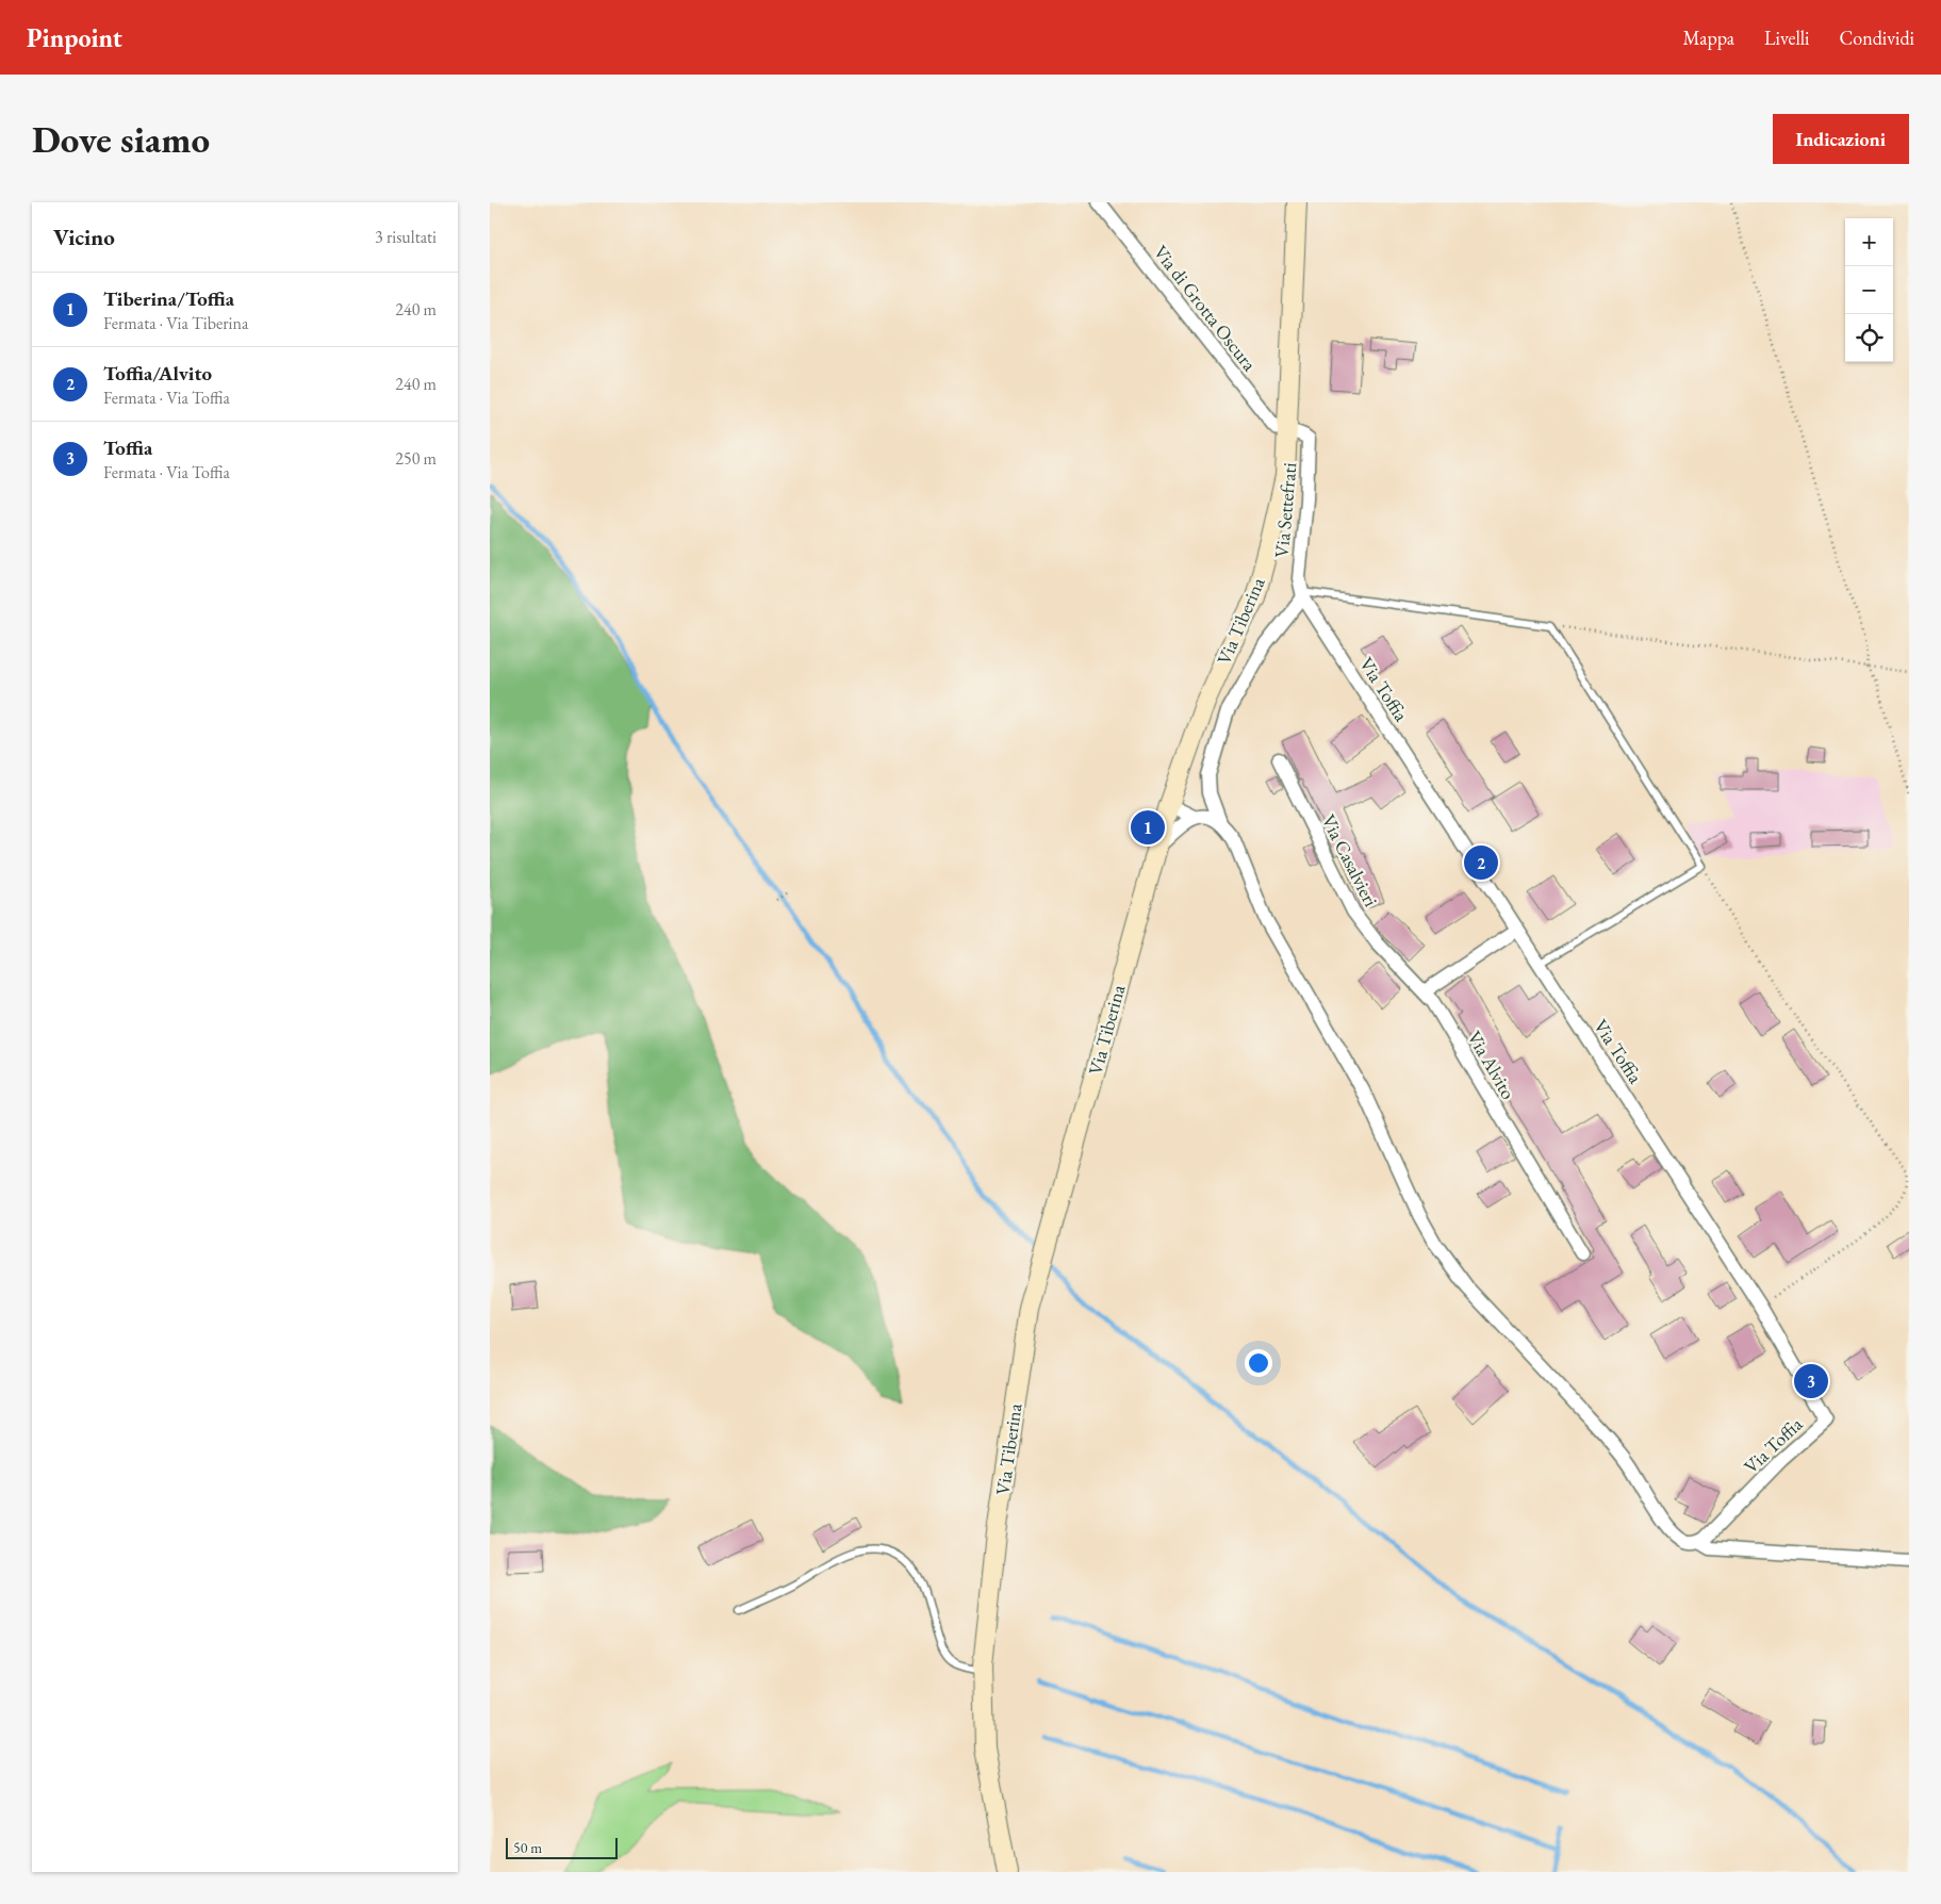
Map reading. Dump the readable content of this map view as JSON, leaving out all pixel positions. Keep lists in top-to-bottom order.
{
  "streets": {
    "main road": ["Via Tiberina"],
    "street": [
      "Via di Grotta Oscura",
      "Via Settefrati",
      "Via Toffia",
      "Via Casalvieri",
      "Via Alvito"
    ]
  },
  "crossings": [
    ["Via di Grotta Oscura", "Via Settefrati"],
    ["Via di Grotta Oscura", "Via Tiberina"],
    ["Via Settefrati", "Via Tiberina"],
    ["Via Settefrati", "Via Toffia"],
    ["Via Casalvieri", "Via Alvito"]
  ],
  "scale_bar": "50 m",
  "page": {
    "header": "Pinpoint",
    "nav": ["Mappa", "Livelli", "Condividi"],
    "buttons": "Indicazioni",
    "title": "Dove siamo",
    "heading": ["Vicino", "3 risultati"],
    "map_buttons": ["+", "−"],
    "list": [
      {
        "mark": "1",
        "name": "Tiberina/Toffia",
        "note": "Fermata · Via Tiberina",
        "value": "240 m"
      },
      {
        "mark": "2",
        "name": "Toffia/Alvito",
        "note": "Fermata · Via Toffia",
        "value": "240 m"
      },
      {
        "mark": "3",
        "name": "Toffia",
        "note": "Fermata · Via Toffia",
        "value": "250 m"
      }
    ],
    "pins": ["1", "2", "3"],
    "scale": "50 m"
  }
}
